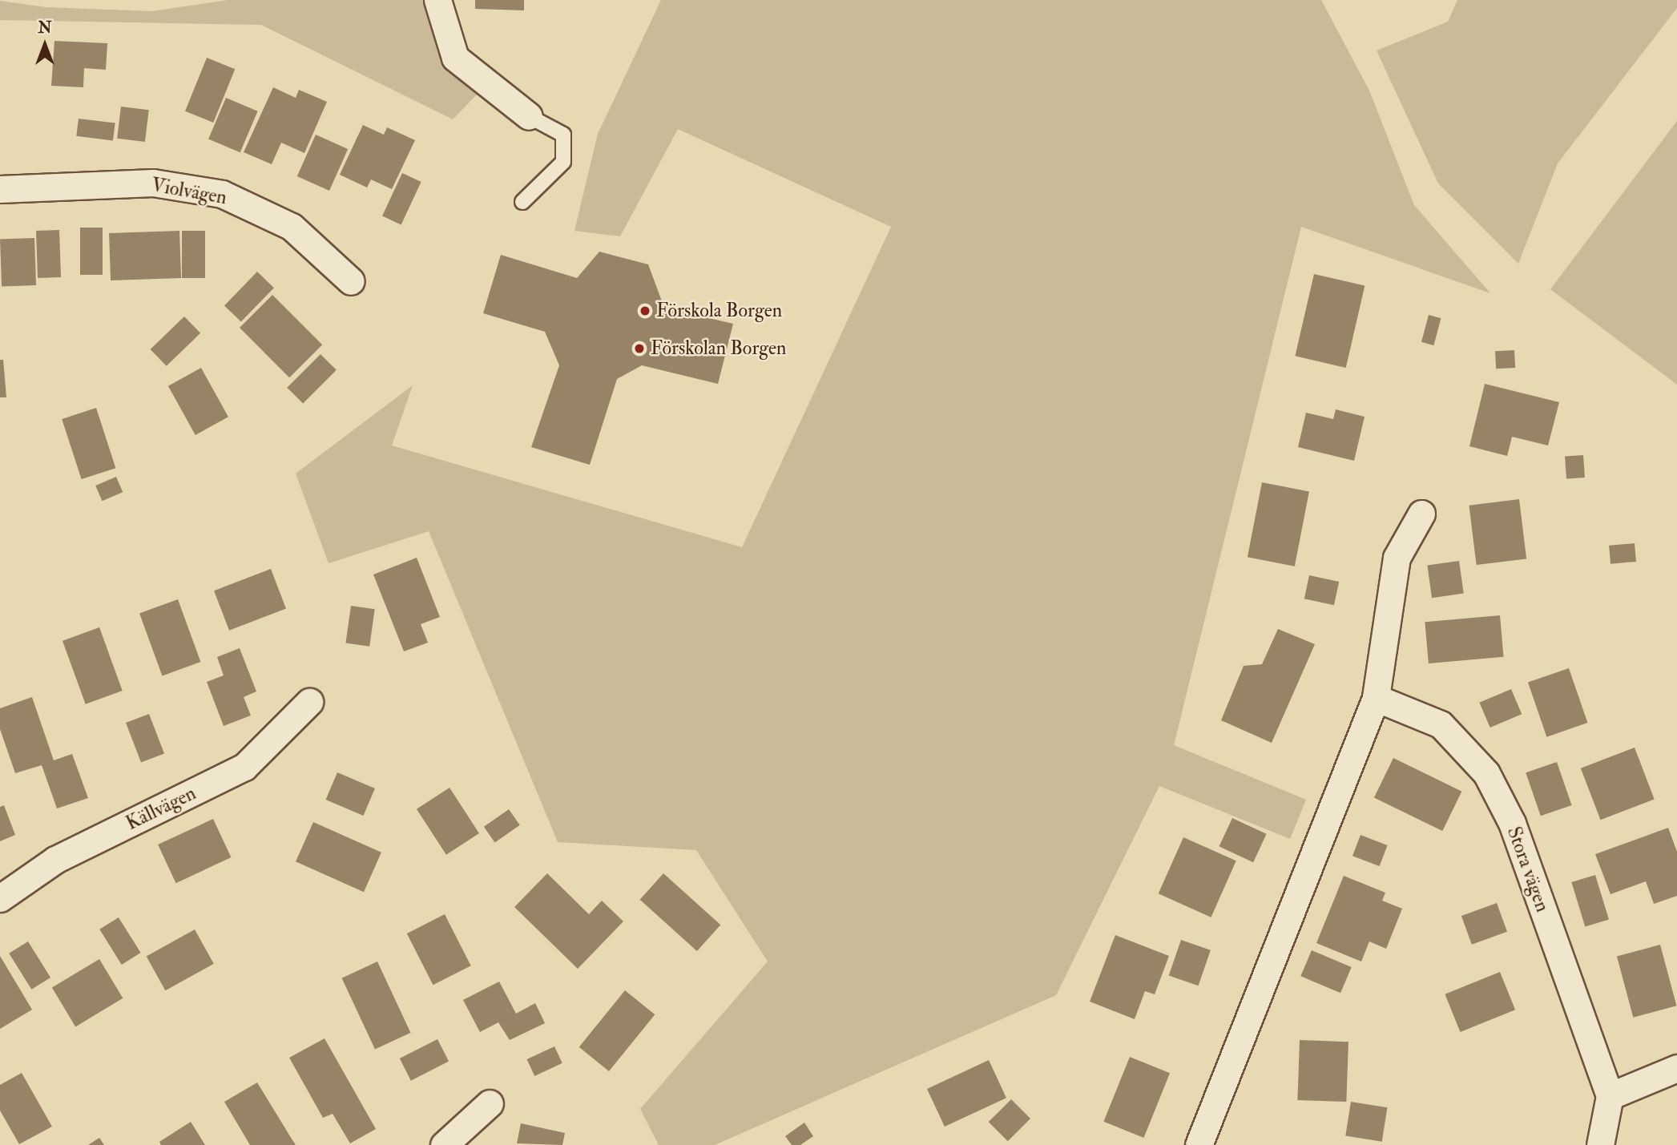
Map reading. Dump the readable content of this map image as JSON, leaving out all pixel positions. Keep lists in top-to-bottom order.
{
  "streets": {
    "street": ["Violvägen", "Källvägen", "Stora vägen"]
  },
  "places": ["Förskola Borgen", "Förskolan Borgen"],
  "north": "top"
}
